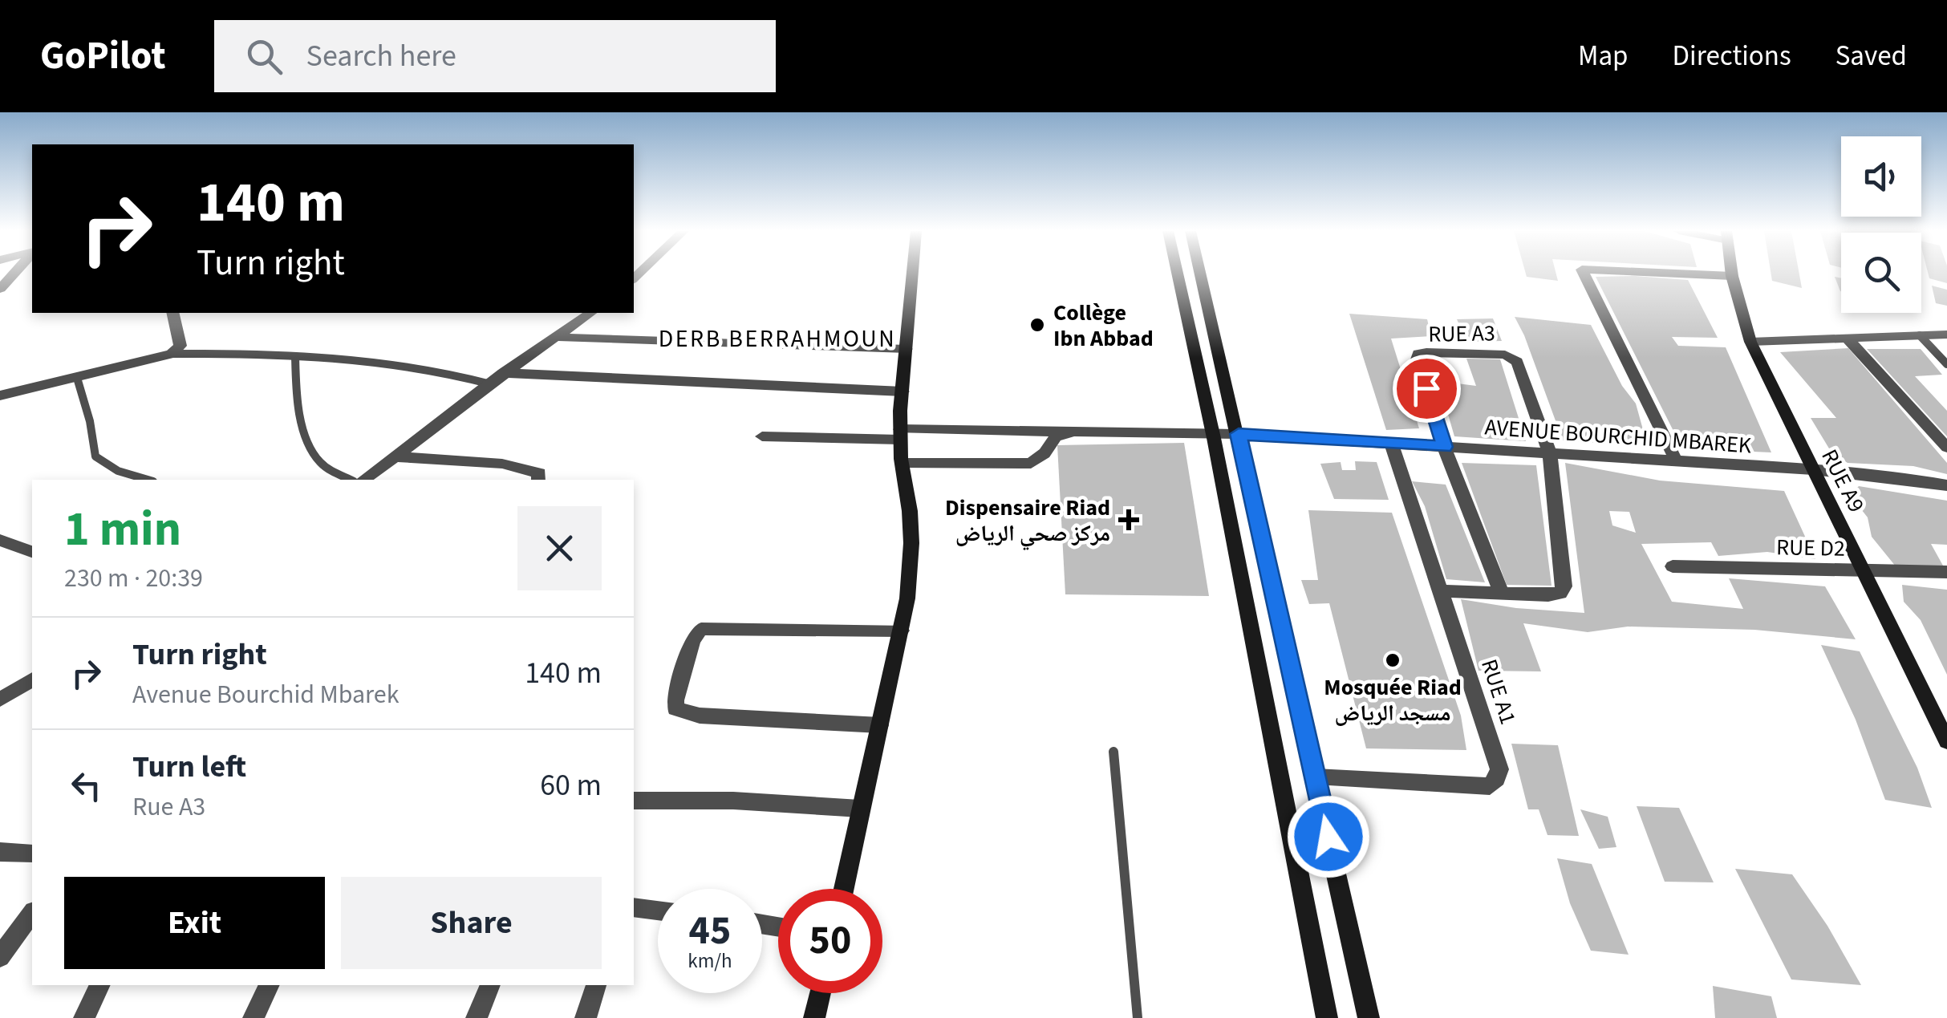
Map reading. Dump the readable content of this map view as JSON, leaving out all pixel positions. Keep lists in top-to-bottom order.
{
  "streets": {
    "main road": ["RUE A9"],
    "street": [
      "RUE A3",
      "AVENUE BOURCHID MBAREK",
      "RUE D2",
      "RUE A1"
    ]
  },
  "crossings": [
    ["RUE A3", "AVENUE BOURCHID MBAREK"],
    ["AVENUE BOURCHID MBAREK", "RUE A9"],
    ["AVENUE BOURCHID MBAREK", "RUE A1"],
    ["RUE A9", "RUE D2"]
  ],
  "districts": ["DERB BERRAHMOUN"],
  "places": {
    "other": ["Collège Ibn Abbad", "Mosquée Riad مسجد الرياض"],
    "health": ["Dispensaire Riad مركز صحي الرياض"]
  },
  "page": {
    "header": "GoPilot",
    "search": "Search here",
    "nav": ["Map", "Directions", "Saved"],
    "turn": ["140 m", "Turn right"],
    "heading": ["1 min", "230 m · 20:39"],
    "list": [
      {
        "name": "Turn right",
        "note": "Avenue Bourchid Mbarek",
        "value": "140 m"
      },
      {
        "name": "Turn left",
        "note": "Rue A3",
        "value": "60 m"
      }
    ],
    "buttons": ["Exit", "Share"],
    "speed": "45 km/h",
    "limit": "50"
  }
}
